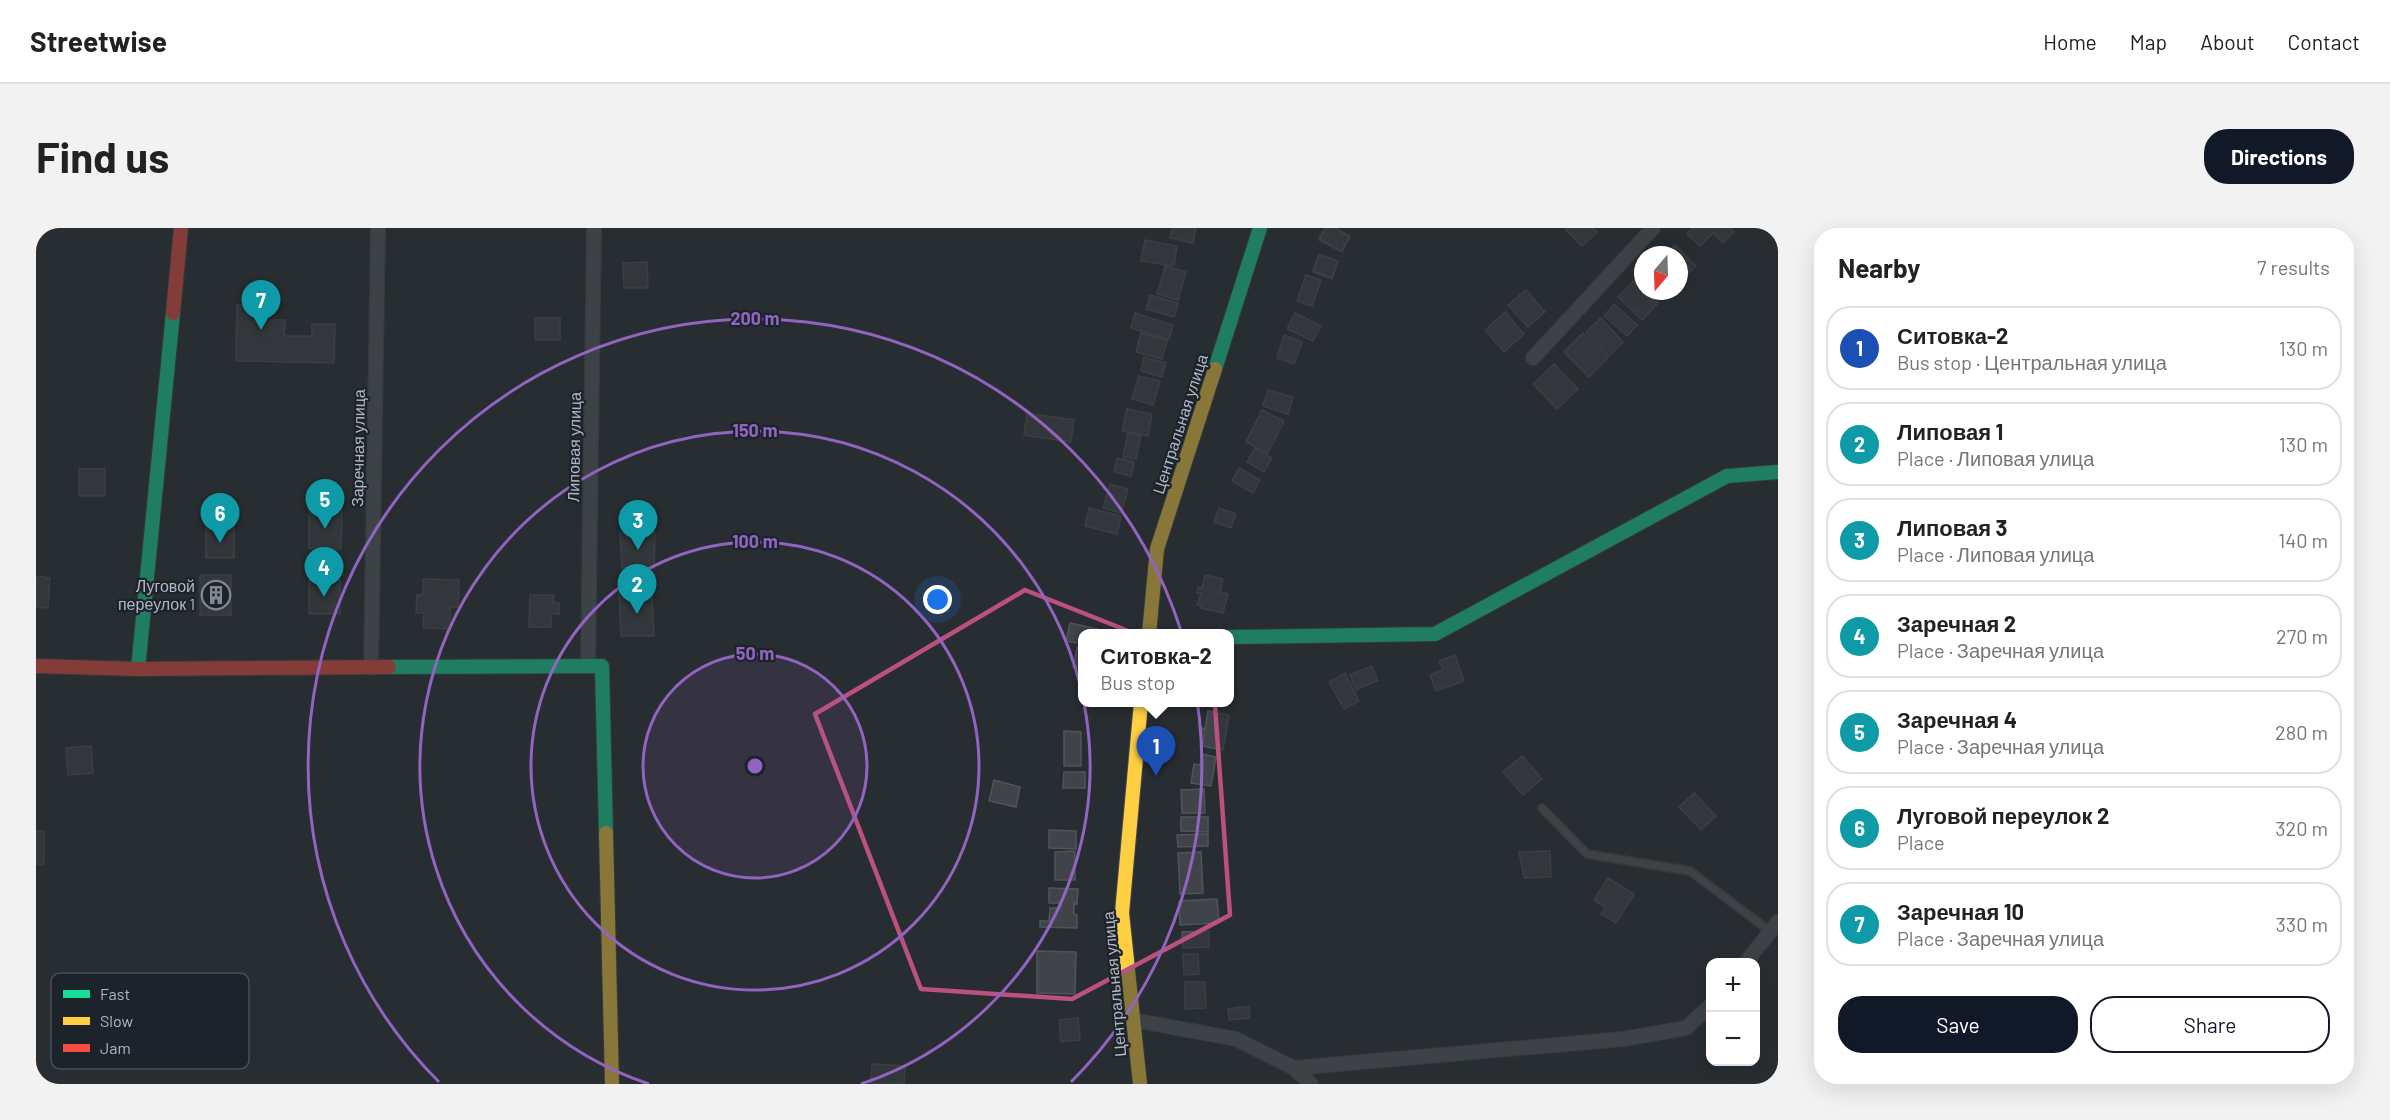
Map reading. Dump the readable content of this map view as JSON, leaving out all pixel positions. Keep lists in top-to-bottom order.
{
  "streets": {
    "street": ["Центральная улица", "Липовая улица", "Заречная улица"]
  },
  "places": {
    "building": ["Луговой переулок 1"]
  },
  "legend": ["Fast", "Slow", "Jam"],
  "north": "bottom",
  "page": {
    "header": "Streetwise",
    "nav": [
      "Home",
      "Map",
      "About",
      "Contact"
    ],
    "buttons": [
      "Directions",
      ["Save", "Share"]
    ],
    "title": "Find us",
    "heading": ["Nearby", "7 results"],
    "pins": [
      "7",
      "5",
      "6",
      "3",
      "4",
      "2",
      "1"
    ],
    "list": [
      {
        "mark": "1",
        "name": "Ситовка-2",
        "note": "Bus stop · Центральная улица",
        "value": "130 m"
      },
      {
        "mark": "2",
        "name": "Липовая 1",
        "note": "Place · Липовая улица",
        "value": "130 m"
      },
      {
        "mark": "3",
        "name": "Липовая 3",
        "note": "Place · Липовая улица",
        "value": "140 m"
      },
      {
        "mark": "4",
        "name": "Заречная 2",
        "note": "Place · Заречная улица",
        "value": "270 m"
      },
      {
        "mark": "5",
        "name": "Заречная 4",
        "note": "Place · Заречная улица",
        "value": "280 m"
      },
      {
        "mark": "6",
        "name": "Луговой переулок 2",
        "note": "Place",
        "value": "320 m"
      },
      {
        "mark": "7",
        "name": "Заречная 10",
        "note": "Place · Заречная улица",
        "value": "330 m"
      }
    ],
    "popup": ["Ситовка-2", "Bus stop"],
    "map_buttons": ["+", "−"]
  },
  "rings": [
    "200 m",
    "150 m",
    "100 m",
    "50 m"
  ]
}
